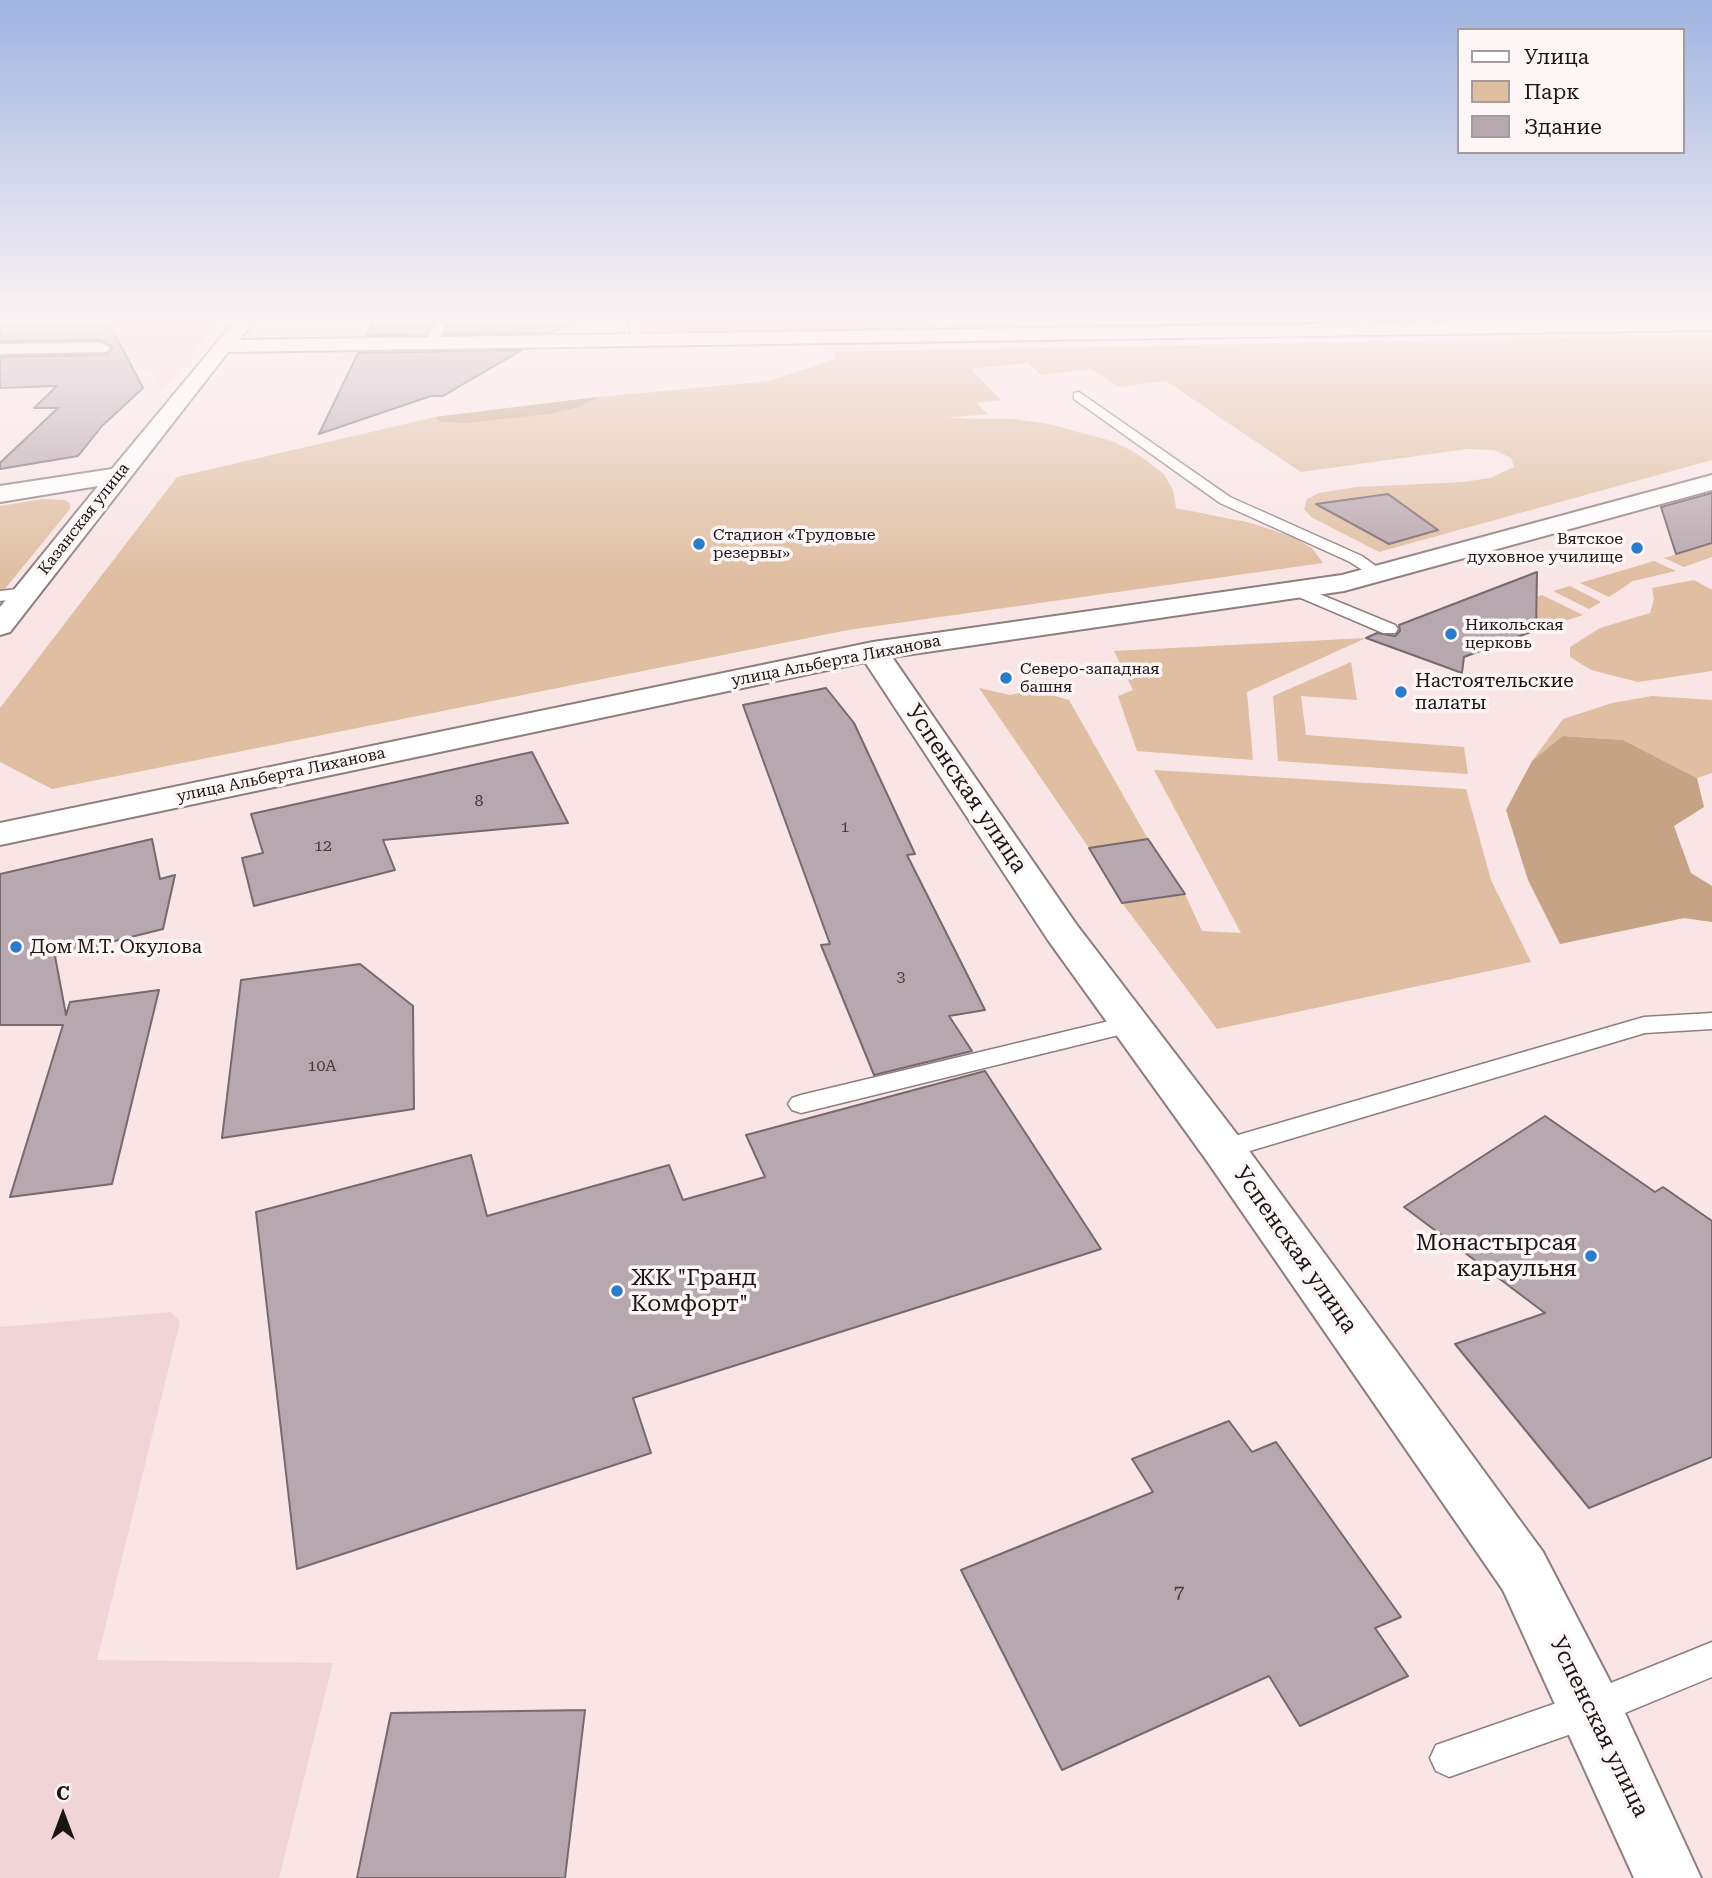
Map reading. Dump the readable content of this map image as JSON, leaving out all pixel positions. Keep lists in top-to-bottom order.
{
  "streets": {
    "street": ["Казанская улица", "улица Альберта Лиханова", "Успенская улица"]
  },
  "crossings": [
    ["улица Альберта Лиханова", "Успенская улица"]
  ],
  "places": [
    "Стадион «Трудовые резервы»",
    "Вятское духовное училище",
    "Никольская церковь",
    "Северо-западная башня",
    "Настоятельские палаты",
    "Дом М.Т. Окулова",
    "Монастырсая караульня",
    "ЖК \"Гранд Комфорт\""
  ],
  "house_numbers": [
    "8",
    "1",
    "12",
    "3",
    "10А",
    "7"
  ],
  "legend": ["Улица", "Парк", "Здание"],
  "north": "top"
}
